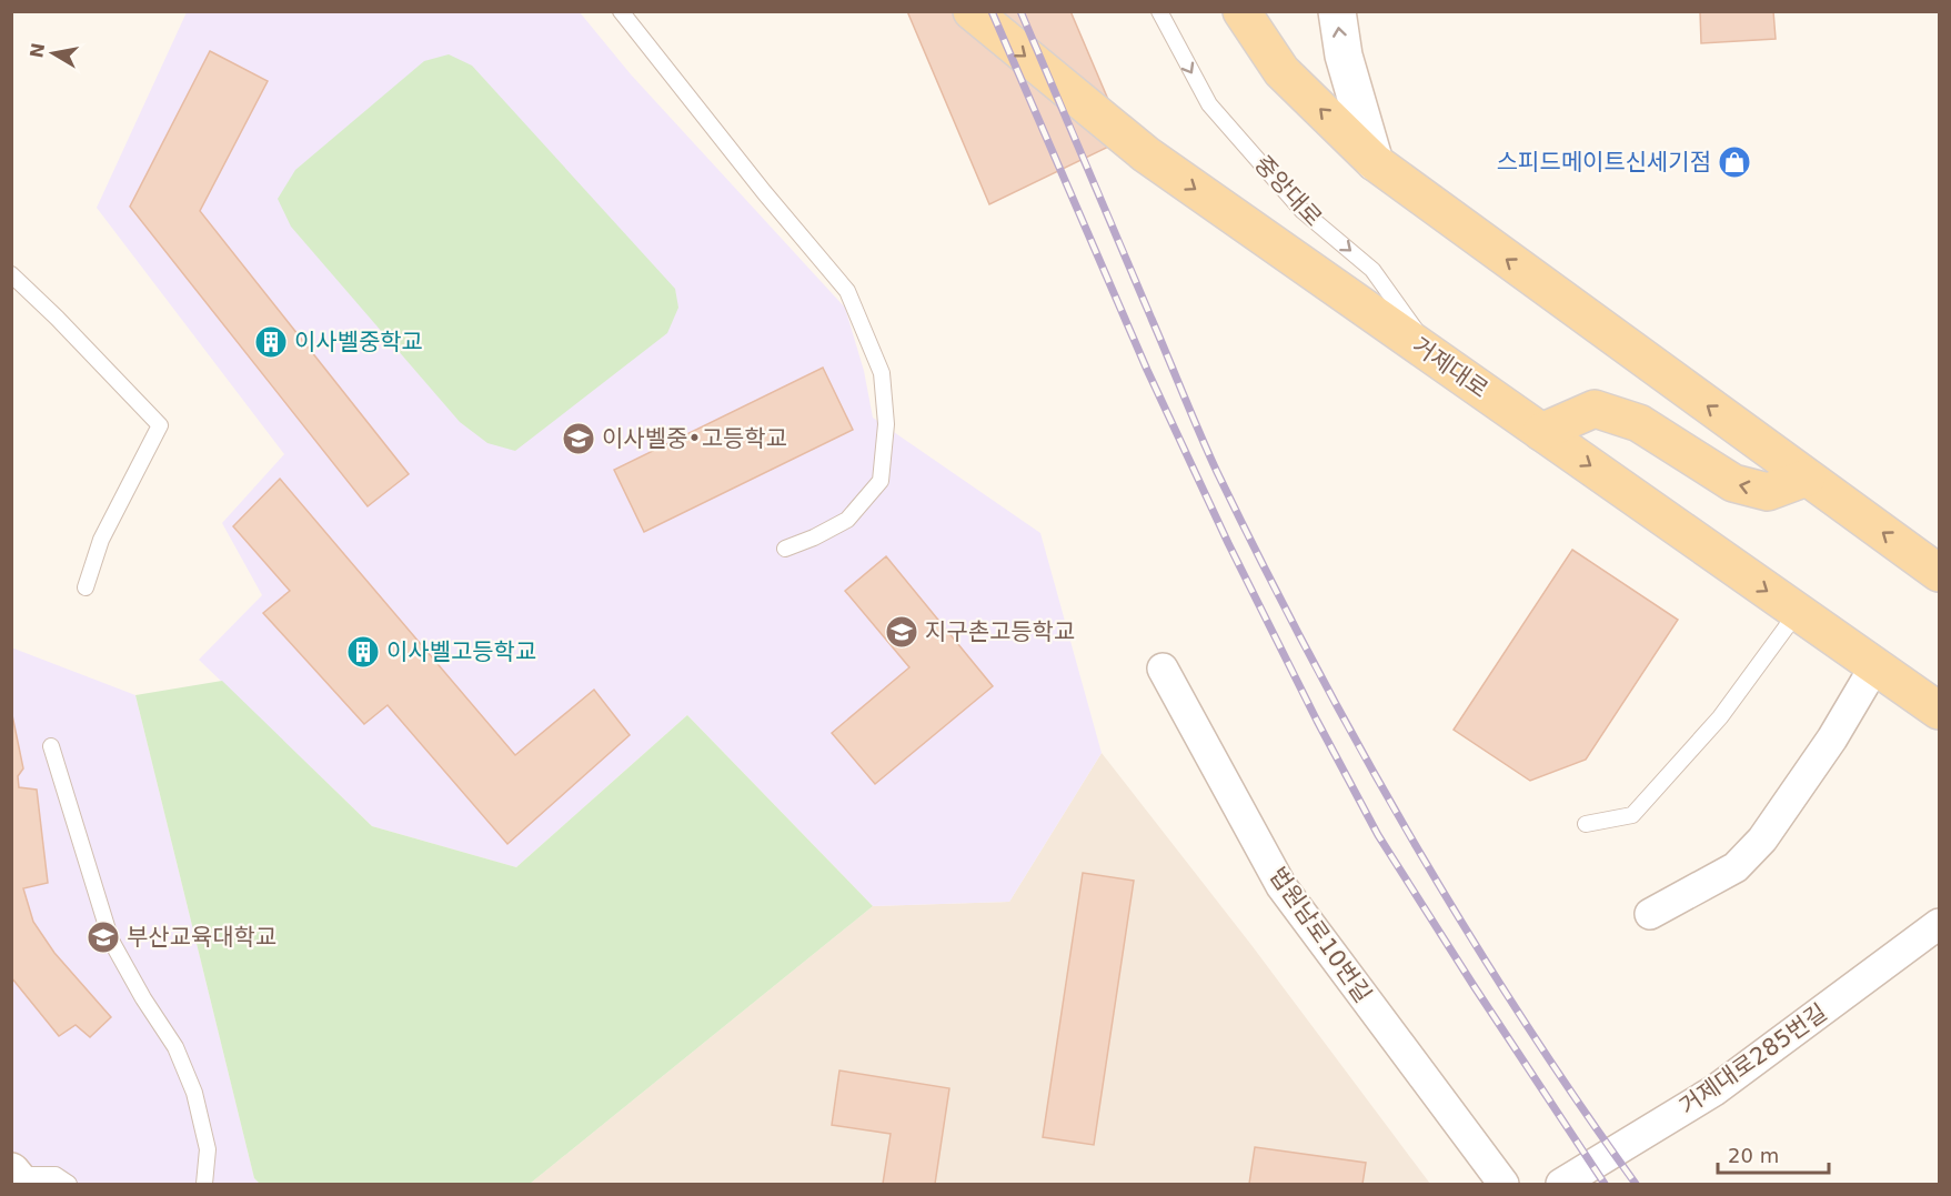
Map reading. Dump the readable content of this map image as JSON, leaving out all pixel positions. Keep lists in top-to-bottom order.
{
  "streets": {
    "main road": ["거제대로"],
    "street": ["법원남로10번길", "거제대로285번길"],
    "lane": ["중앙대로"]
  },
  "crossings": [
    ["중앙대로", "거제대로"]
  ],
  "one_way": ["중앙대로"],
  "places": {
    "shop": ["스피드메이트신세기점"],
    "building": ["이사벨중학교", "이사벨고등학교"],
    "school or university": ["이사벨중•고등학교", "지구촌고등학교", "부산교육대학교"]
  },
  "scale_bar": "20 m",
  "north": "left"
}
